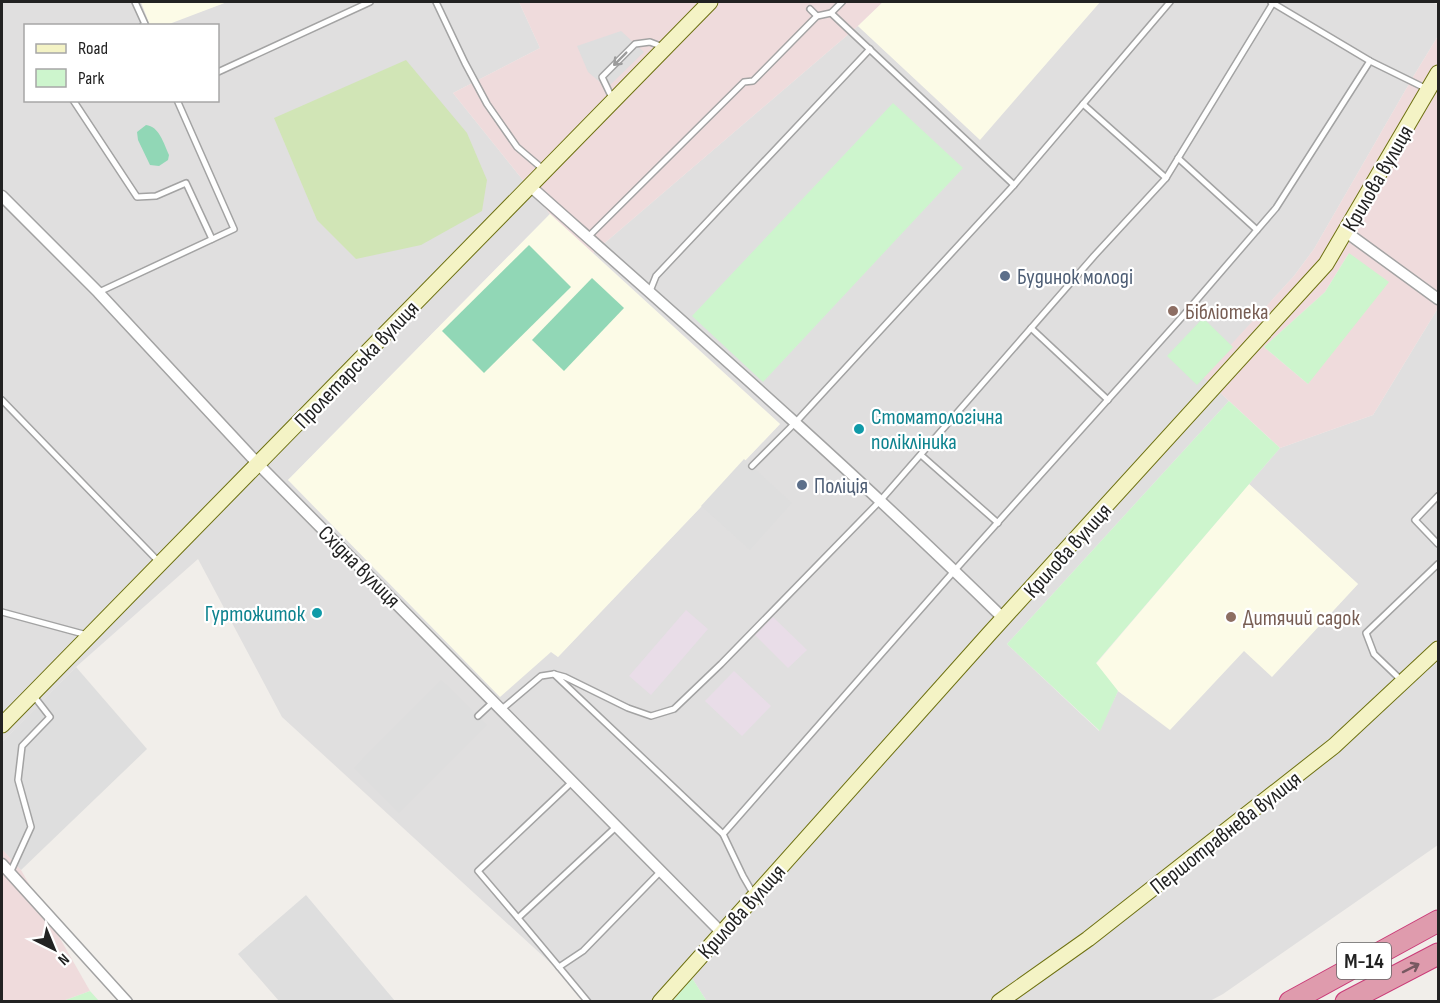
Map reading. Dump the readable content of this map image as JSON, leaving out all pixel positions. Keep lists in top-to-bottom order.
{
  "streets": {
    "highway": ["М-14"],
    "street": [
      "Крилова вулиця",
      "Пролетарська вулиця",
      "Східна вулиця",
      "Першотравнева вулиця"
    ]
  },
  "crossings": [
    ["Крилова вулиця", "Східна вулиця"],
    ["Пролетарська вулиця", "Східна вулиця"]
  ],
  "places": [
    "Будинок молоді",
    "Бібліотека",
    "Стоматологічна полікліника",
    "Поліція",
    "Гуртожиток",
    "Дитячий садок"
  ],
  "legend": ["Road", "Park"],
  "north": "bottom right"
}
